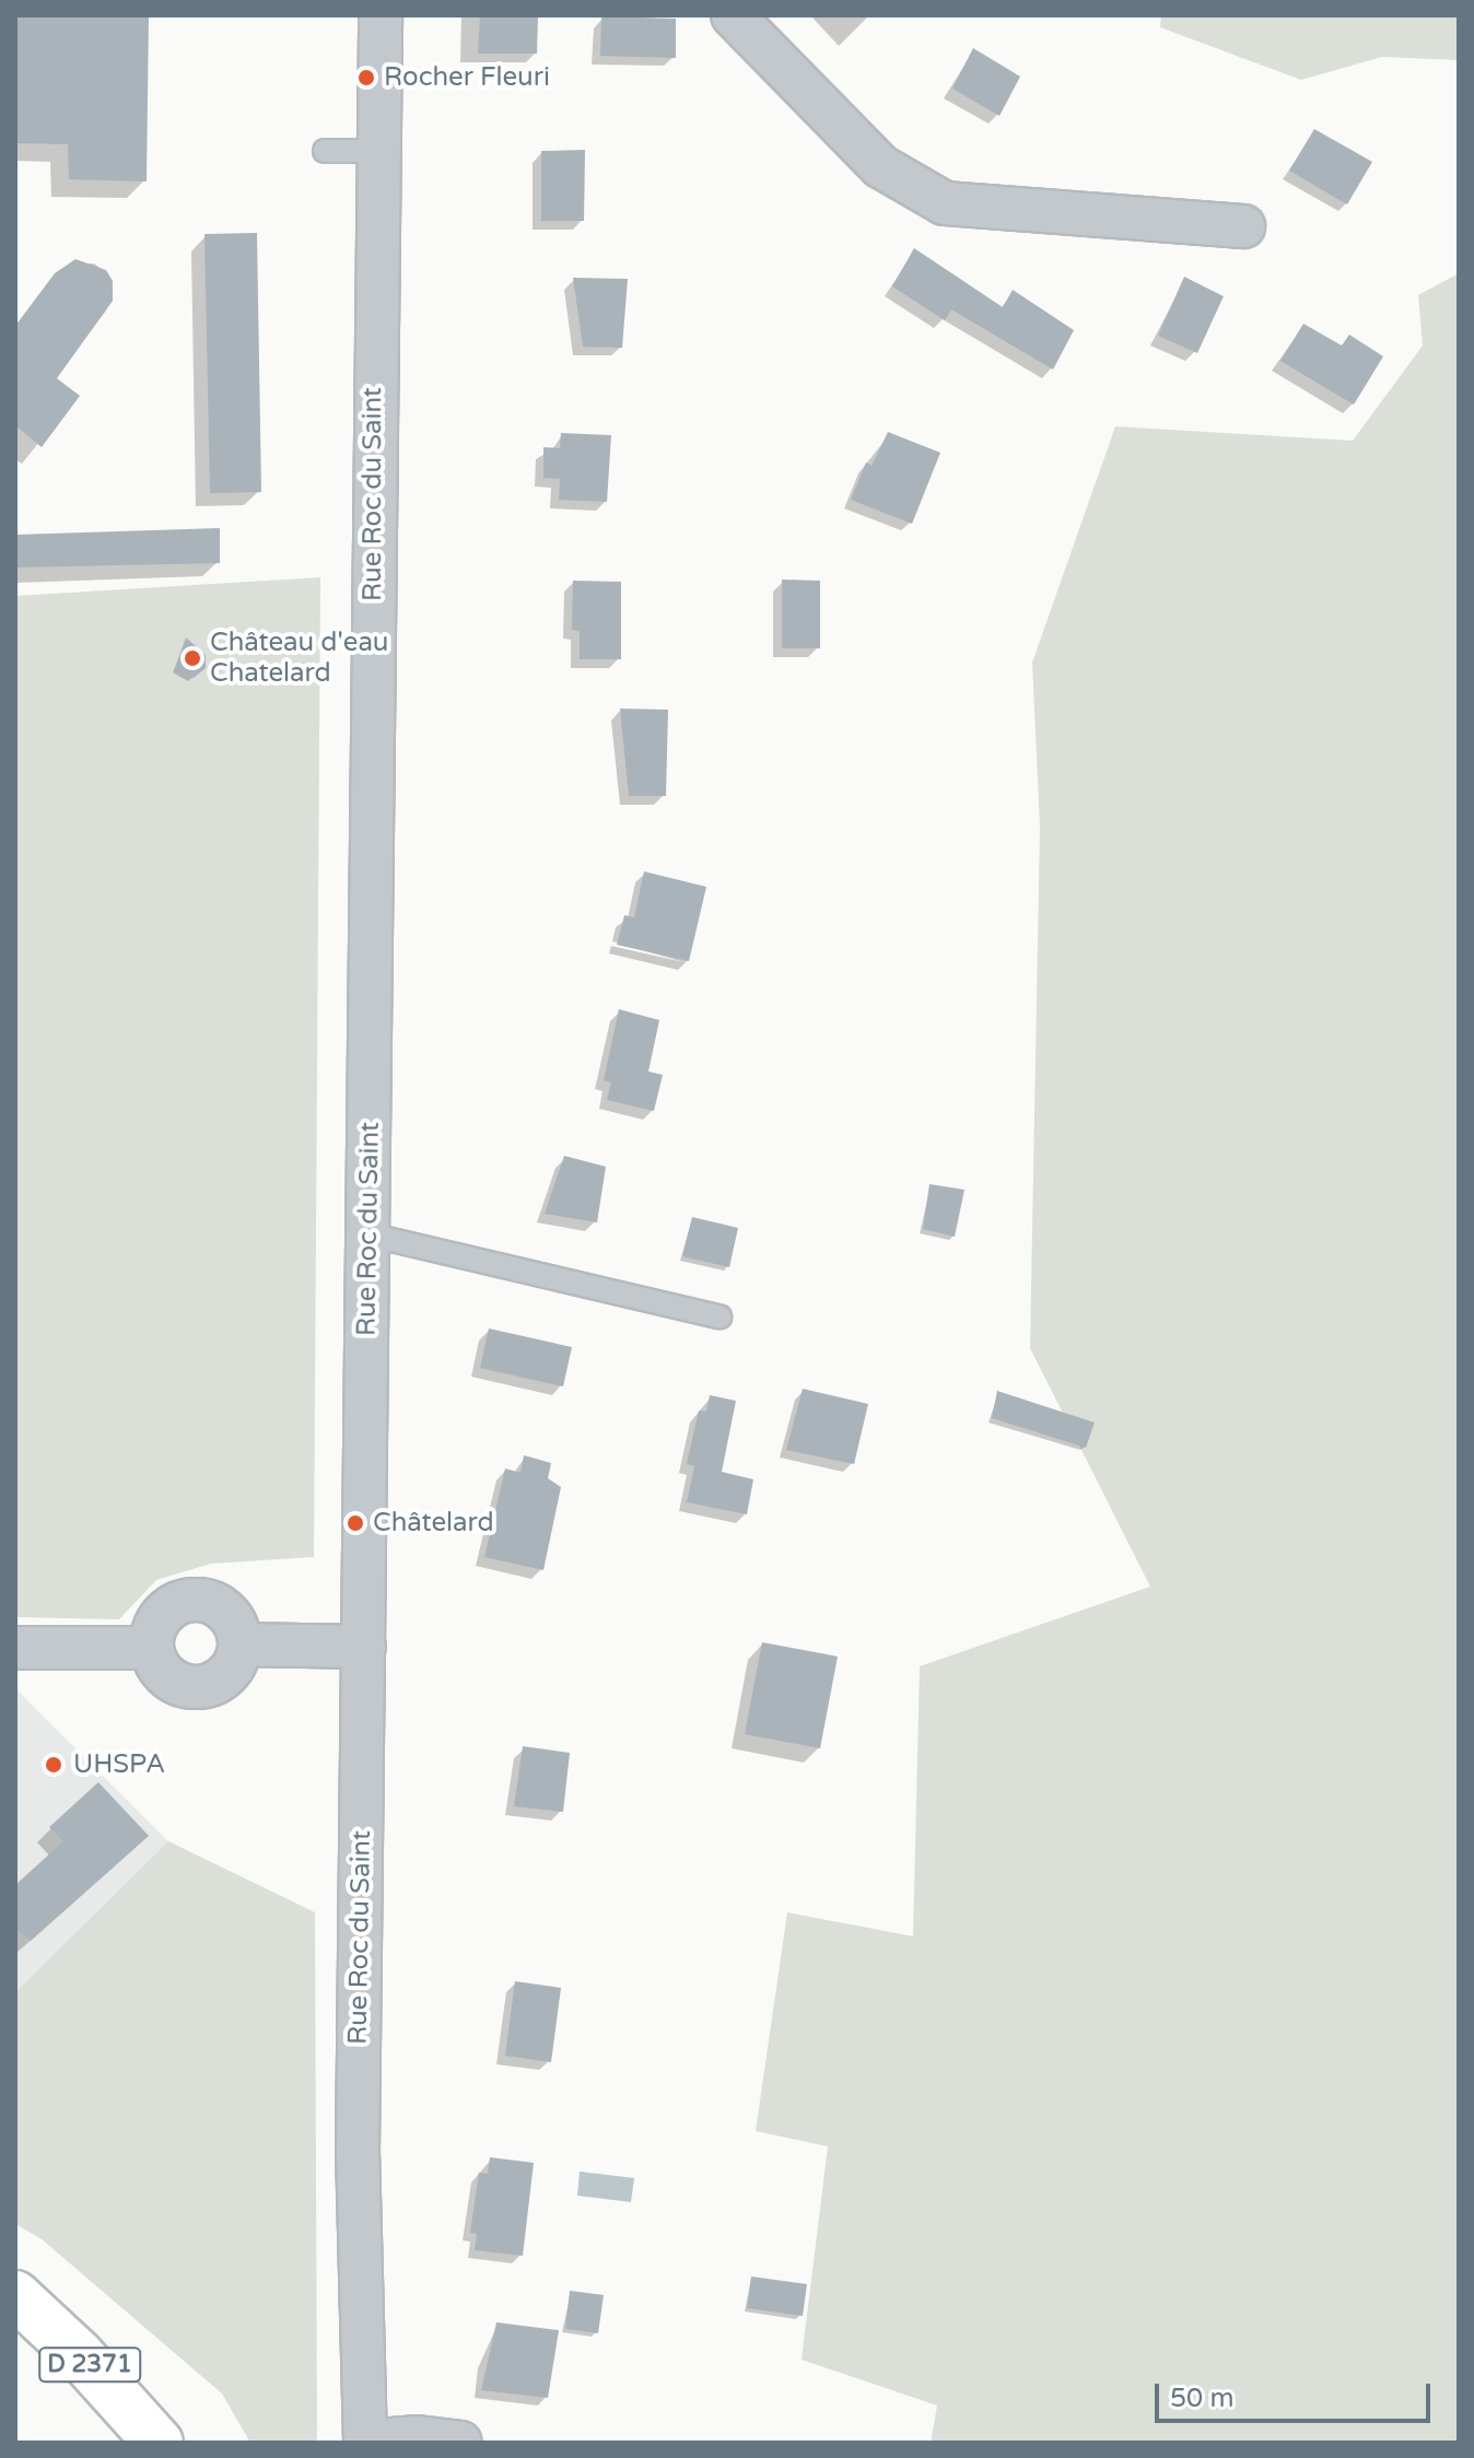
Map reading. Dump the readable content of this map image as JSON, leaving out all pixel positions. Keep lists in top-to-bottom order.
{
  "streets": {
    "main road": ["D 2371"],
    "street": ["Rue Roc du Saint"]
  },
  "places": [
    "Rocher Fleuri",
    "Château d'eau Chatelard",
    "Châtelard",
    "UHSPA"
  ],
  "scale_bar": "50 m"
}
